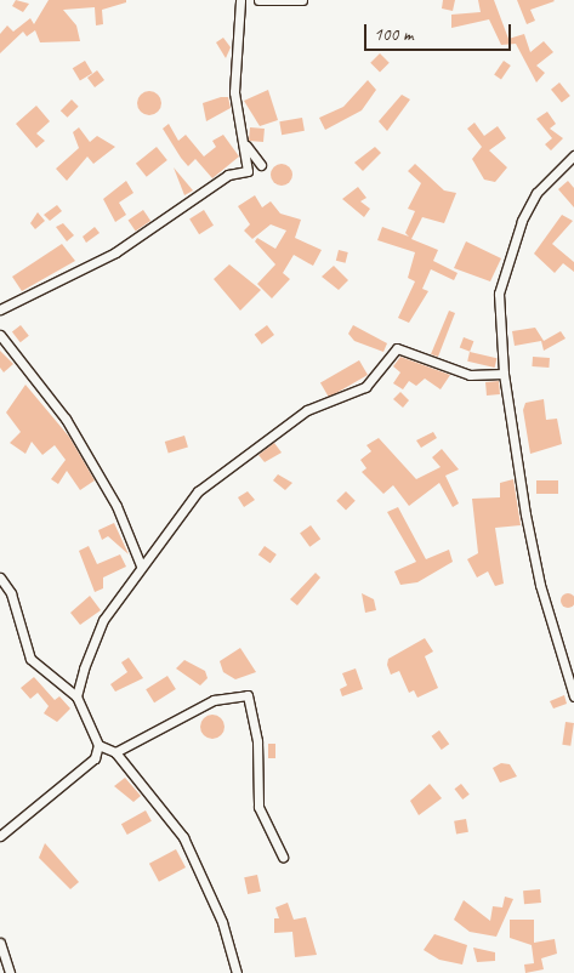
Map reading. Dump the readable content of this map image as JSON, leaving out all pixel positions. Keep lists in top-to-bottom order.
{
  "scale_bar": "100 m"
}
